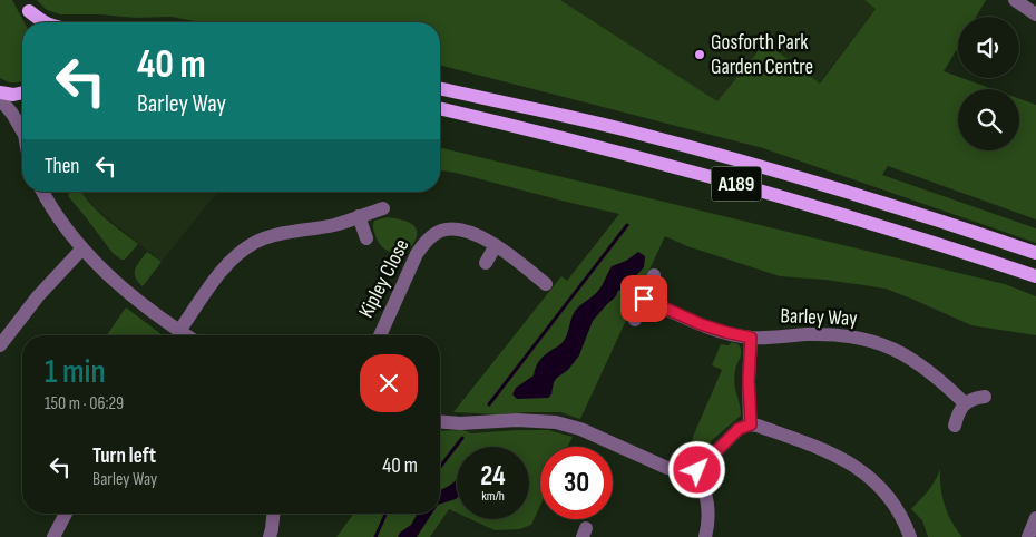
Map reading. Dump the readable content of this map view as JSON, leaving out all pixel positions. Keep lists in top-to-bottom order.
{
  "streets": {
    "main road": ["A189"],
    "street": ["Kipley Close", "Barley Way"]
  },
  "places": ["Gosforth Park Garden Centre"],
  "page": {
    "turn": ["40 m", "Barley Way"],
    "then": "Then",
    "heading": ["1 min", "150 m · 06:29"],
    "list": [
      {
        "name": "Turn left",
        "note": "Barley Way",
        "value": "40 m"
      }
    ],
    "speed": "24 km/h",
    "limit": "30"
  }
}
